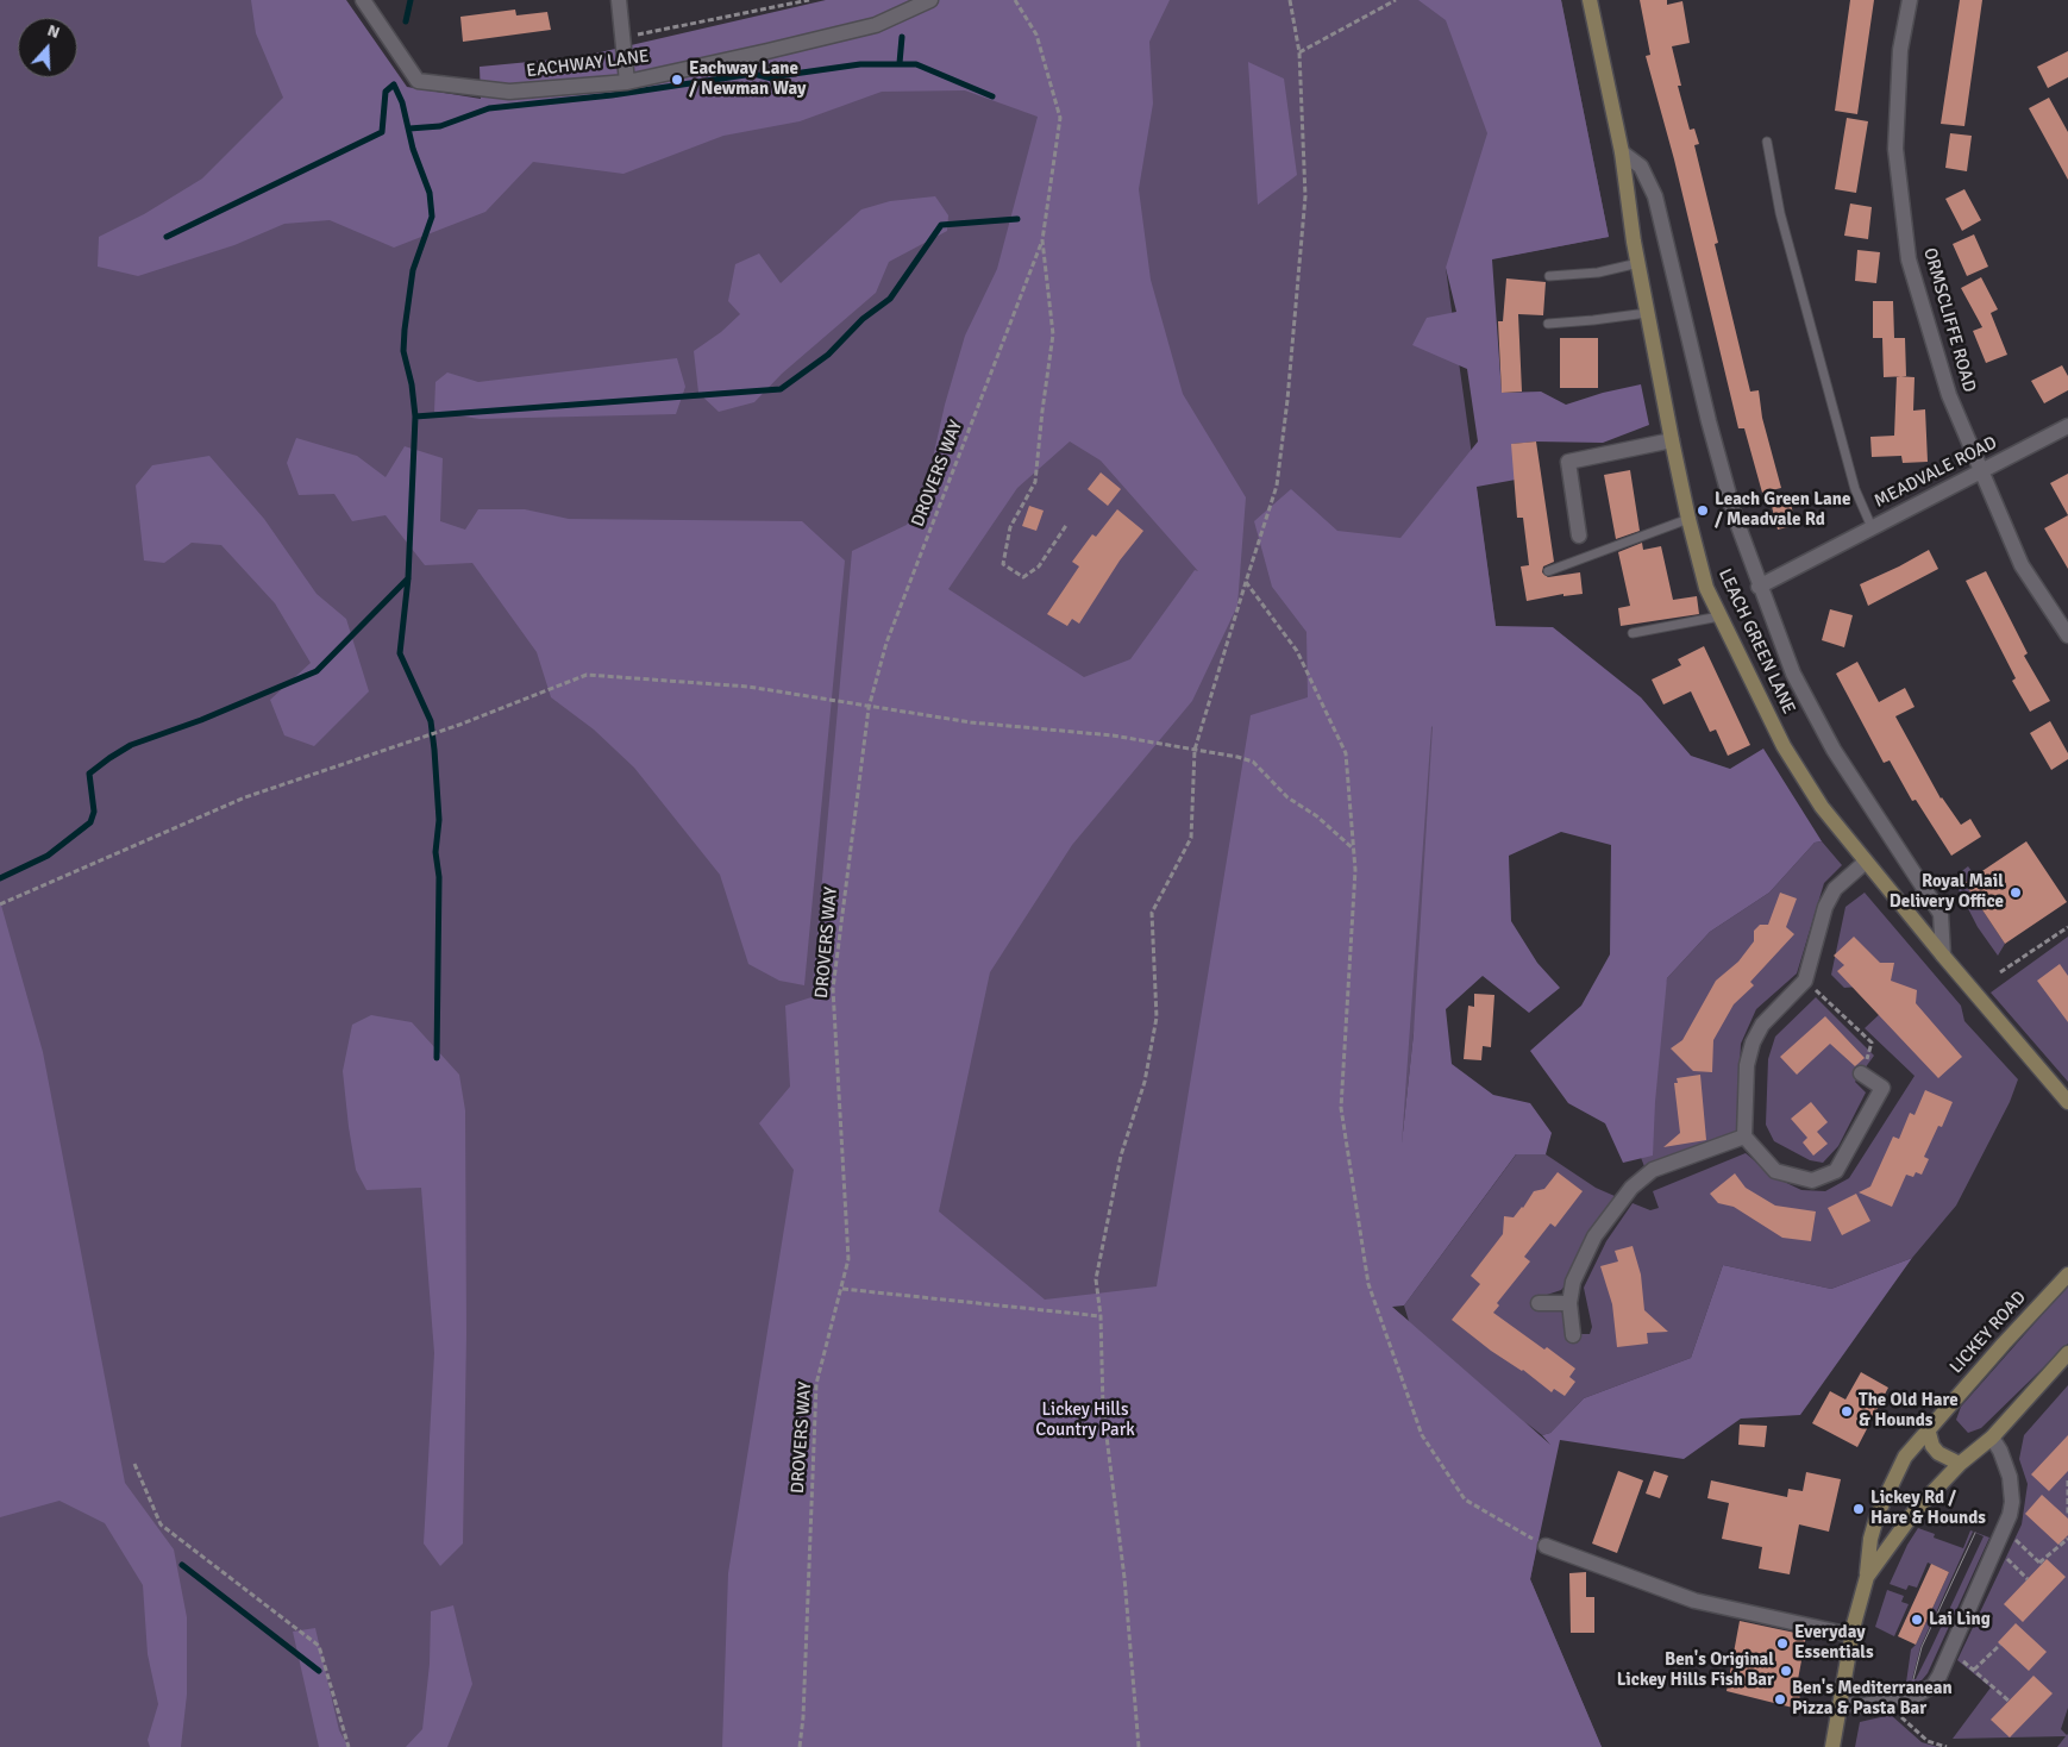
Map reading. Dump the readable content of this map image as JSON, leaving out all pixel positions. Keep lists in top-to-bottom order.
{
  "streets": {
    "street": [
      "EACHWAY LANE",
      "ORMSCLIFFE ROAD",
      "MEADVALE ROAD",
      "LEACH GREEN LANE",
      "LICKEY ROAD"
    ],
    "path": ["DROVERS WAY"]
  },
  "crossings": [
    ["ORMSCLIFFE ROAD", "MEADVALE ROAD"],
    ["MEADVALE ROAD", "LEACH GREEN LANE"]
  ],
  "parks": ["Lickey Hills Country Park"],
  "places": [
    "Eachway Lane / Newman Way",
    "Leach Green Lane / Meadvale Rd",
    "Royal Mail Delivery Office",
    "The Old Hare & Hounds",
    "Lickey Rd / Hare & Hounds",
    "Lai Ling",
    "Everyday Essentials",
    "Ben's Original Lickey Hills Fish Bar",
    "Ben's Mediterranean Pizza & Pasta Bar"
  ],
  "north": "top"
}
